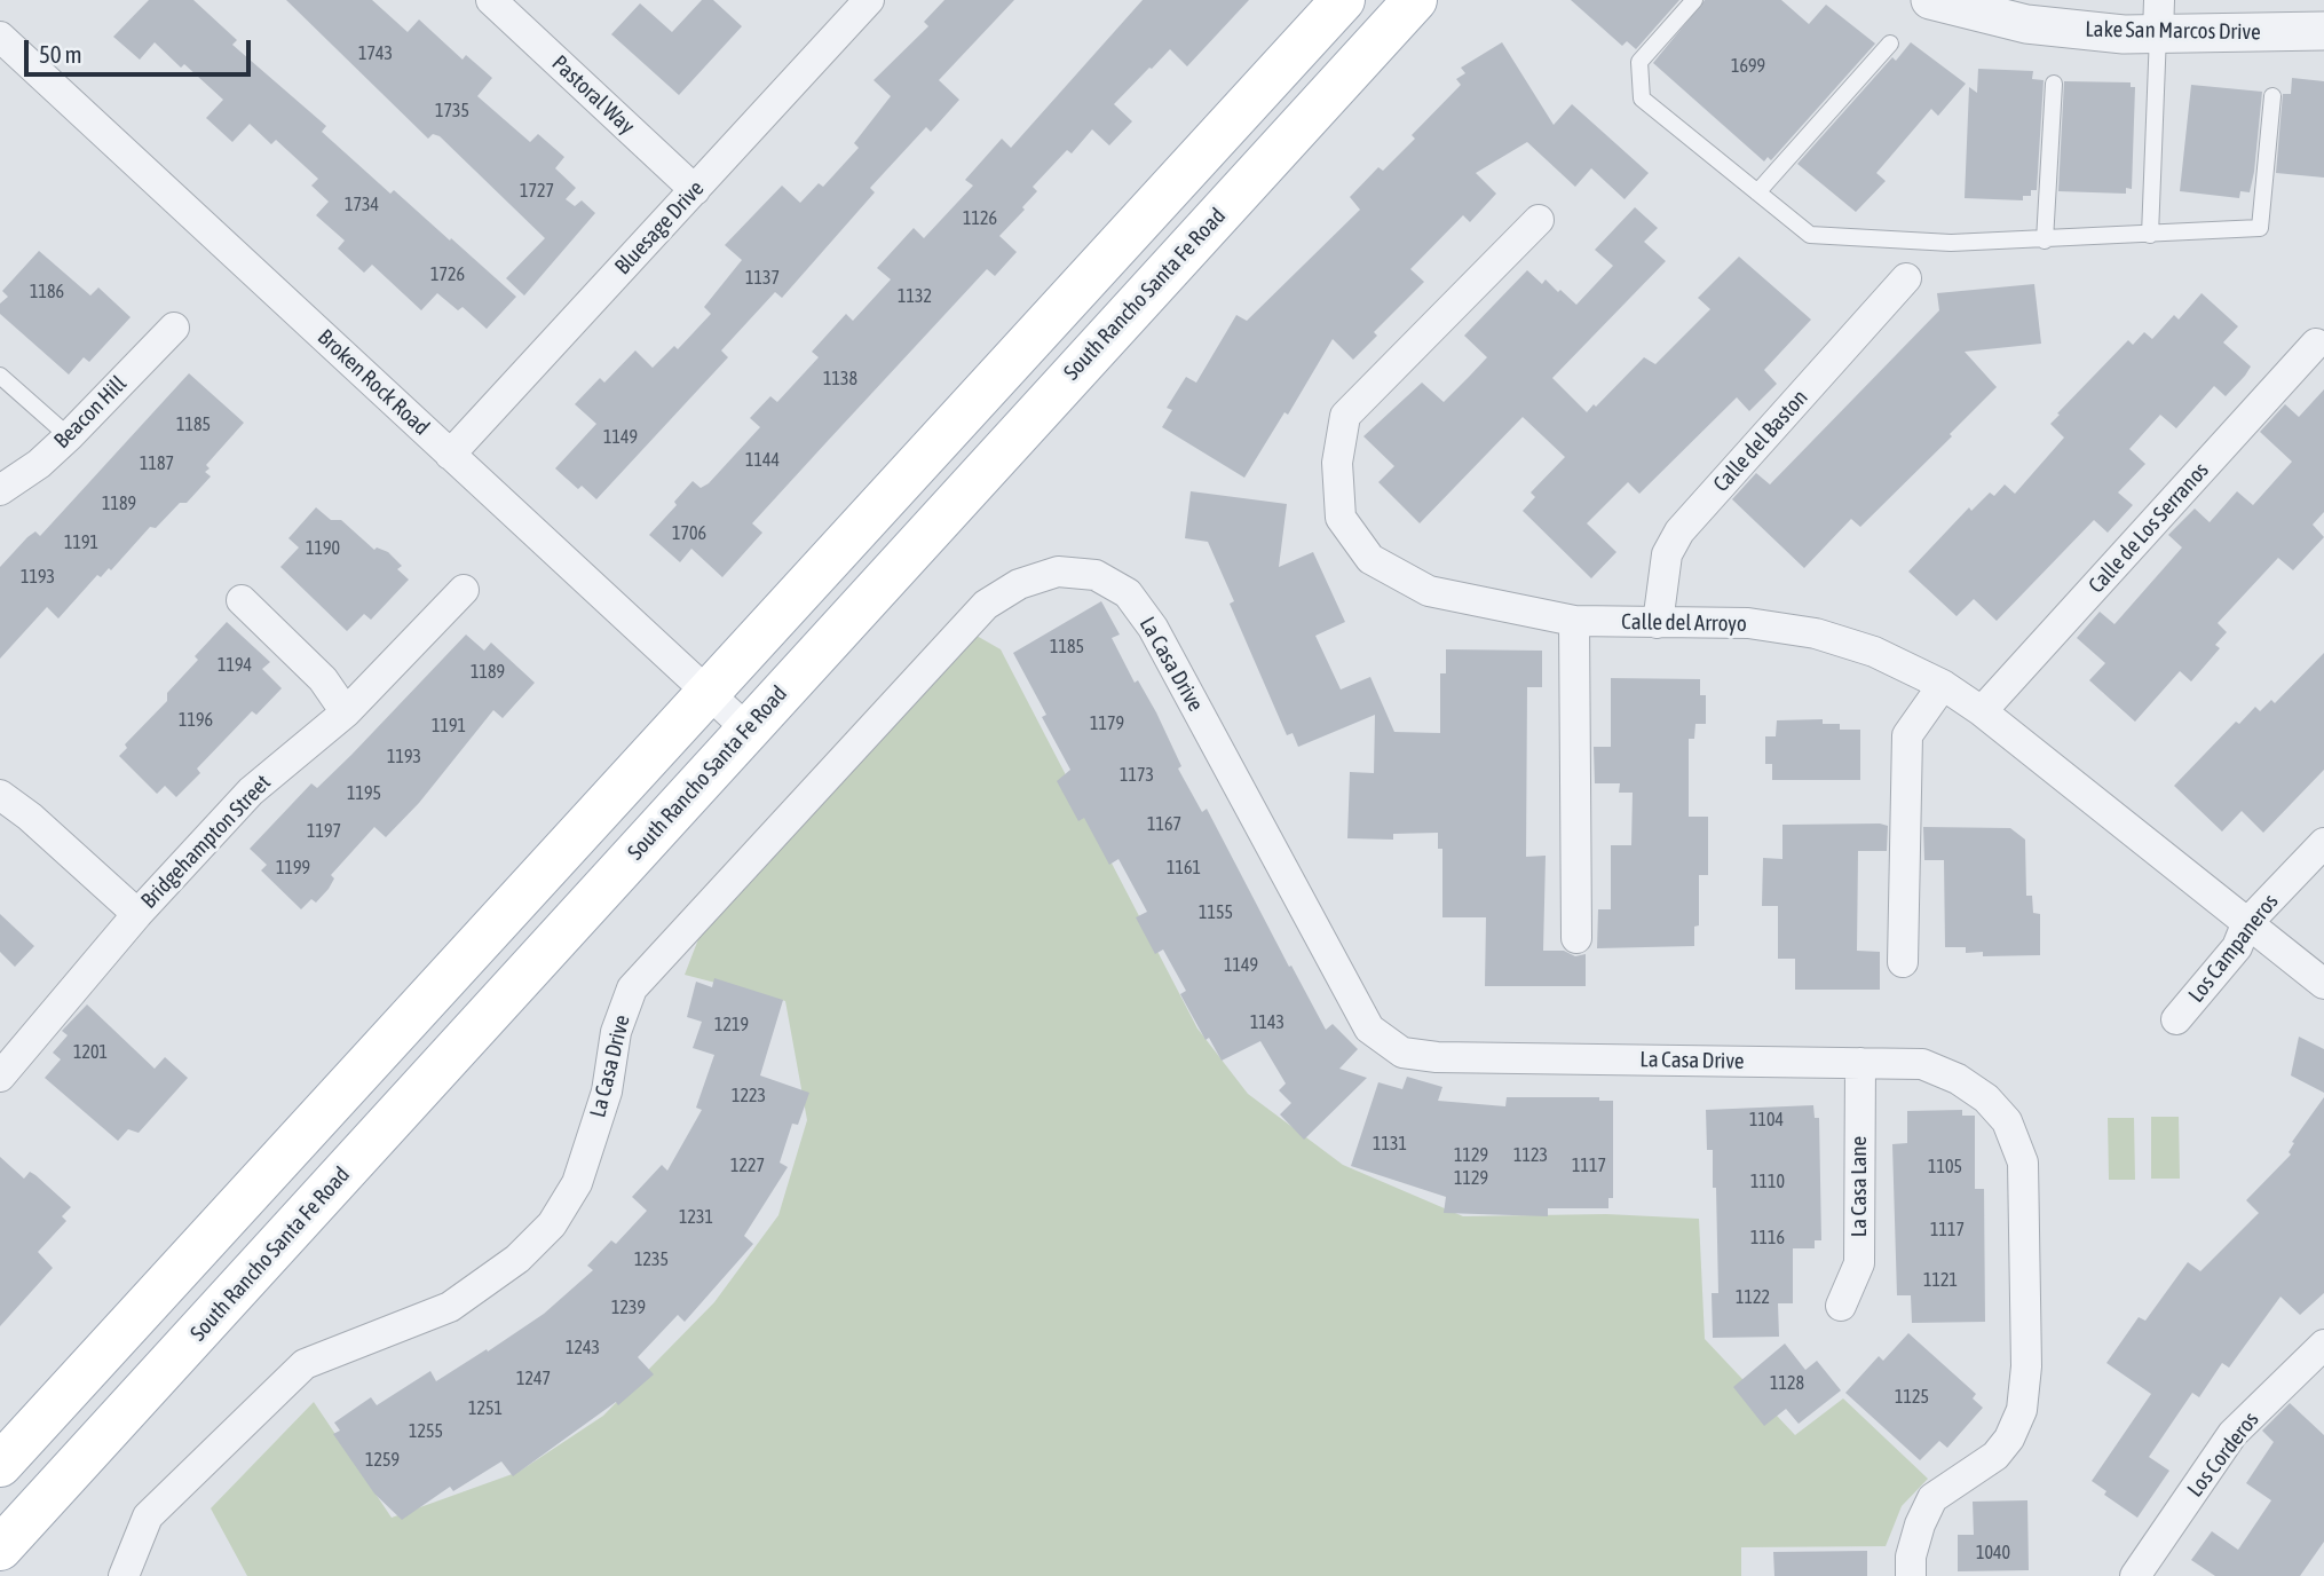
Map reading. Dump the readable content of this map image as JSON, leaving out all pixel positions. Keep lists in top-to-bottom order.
{
  "streets": {
    "main road": ["South Rancho Santa Fe Road"],
    "street": [
      "Lake San Marcos Drive",
      "Pastoral Way",
      "Bluesage Drive",
      "Broken Rock Road",
      "Beacon Hill",
      "Calle del Baston",
      "Calle de Los Serranos",
      "Calle del Arroyo",
      "La Casa Drive",
      "Bridgehampton Street",
      "Los Campaneros",
      "La Casa Lane",
      "Los Corderos"
    ]
  },
  "crossings": [
    ["Pastoral Way", "Bluesage Drive"],
    ["Bluesage Drive", "Broken Rock Road"],
    ["South Rancho Santa Fe Road", "Broken Rock Road"],
    ["Calle del Baston", "Calle del Arroyo"],
    ["Calle de Los Serranos", "Calle del Arroyo"],
    ["Calle del Arroyo", "Los Campaneros"],
    ["La Casa Drive", "La Casa Lane"]
  ],
  "house_numbers": [
    "1743",
    "1699",
    "1735",
    "1727",
    "1734",
    "1126",
    "1726",
    "1137",
    "1186",
    "1132",
    "1138",
    "1185",
    "1149",
    "1144",
    "1187",
    "1189",
    "1706",
    "1191",
    "1190",
    "1193",
    "1185",
    "1194",
    "1189",
    "1196",
    "1179",
    "1191",
    "1193",
    "1173",
    "1195",
    "1167",
    "1197",
    "1199",
    "1161",
    "1155",
    "1149",
    "1143",
    "1219",
    "1201",
    "1223",
    "1104",
    "1131",
    "1129",
    "1123",
    "1227",
    "1117",
    "1105",
    "1129",
    "1110",
    "1231",
    "1117",
    "1116",
    "1235",
    "1121",
    "1122",
    "1239",
    "1243",
    "1247",
    "1128",
    "1125",
    "1251",
    "1255",
    "1259",
    "1040"
  ],
  "scale_bar": "50 m"
}
